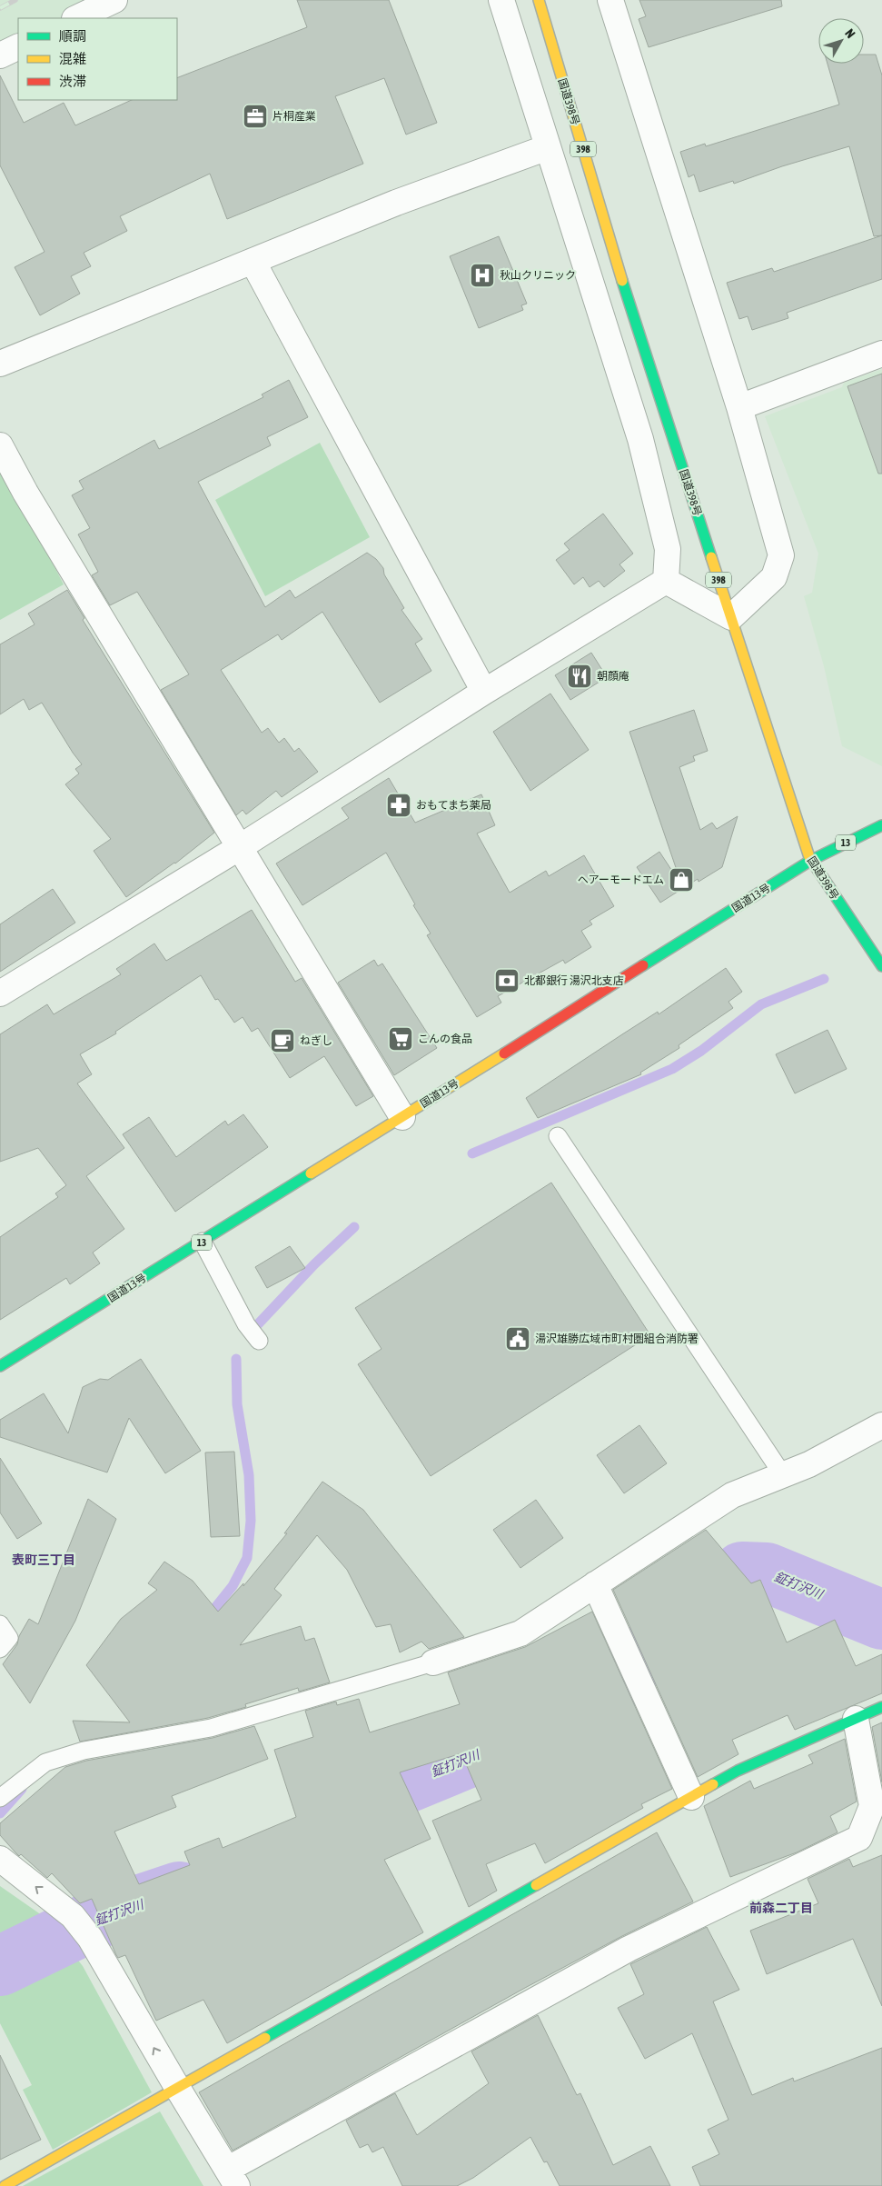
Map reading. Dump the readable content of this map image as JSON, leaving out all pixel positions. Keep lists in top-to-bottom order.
{
  "streets": {
    "main road": [
      "国道398号",
      "398",
      "13",
      "国道13号"
    ]
  },
  "crossings": [
    ["国道398号", "国道13号"]
  ],
  "districts": ["表町三丁目", "前森二丁目"],
  "water": ["鉦打沢川"],
  "places": {
    "office": ["片桐産業"],
    "hospital": ["秋山クリニック"],
    "restaurant": ["朝顔庵"],
    "pharmacy": ["おもてまち薬局"],
    "shop": ["ヘアーモードエム"],
    "bank": ["北都銀行 湯沢北支店"],
    "supermarket": ["こんの食品"],
    "cafe": ["ねぎし"],
    "public building": ["湯沢雄勝広域市町村圏組合消防署"]
  },
  "legend": ["順調", "混雑", "渋滞"],
  "north": "top right"
}
